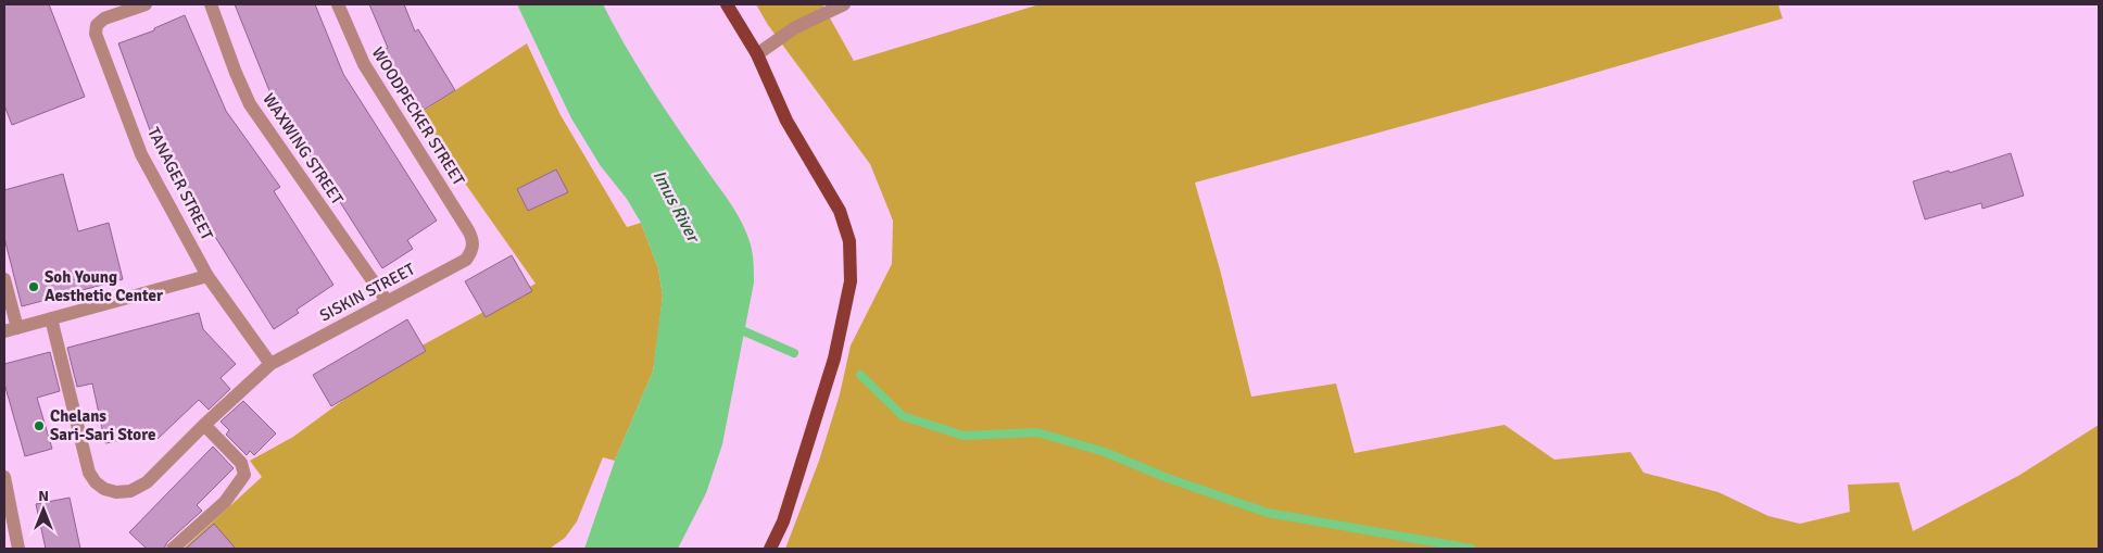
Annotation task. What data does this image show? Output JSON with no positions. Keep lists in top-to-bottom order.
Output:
{
  "streets": {
    "street": [
      "WOODPECKER STREET",
      "WAXWING STREET",
      "TANAGER STREET",
      "SISKIN STREET"
    ]
  },
  "crossings": [
    ["WOODPECKER STREET", "SISKIN STREET"],
    ["WAXWING STREET", "SISKIN STREET"],
    ["TANAGER STREET", "SISKIN STREET"]
  ],
  "water": ["Imus River"],
  "places": ["Soh Young Aesthetic Center", "Chelans Sari-Sari Store"],
  "north": "top"
}
